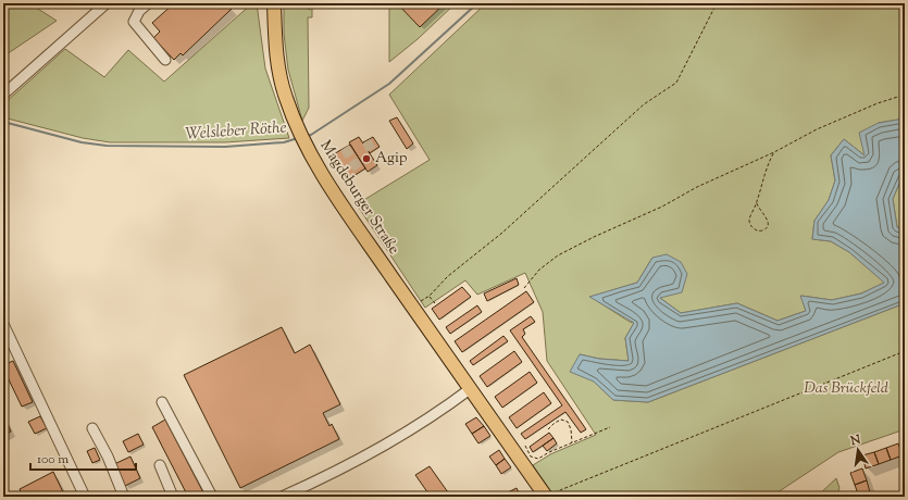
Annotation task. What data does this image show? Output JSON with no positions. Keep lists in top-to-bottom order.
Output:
{
  "streets": {
    "main road": ["Magdeburger Straße"]
  },
  "water": ["Welsleber Röthe"],
  "parks": ["Das Brückfeld"],
  "places": ["Agip"],
  "scale_bar": "100 m",
  "north": "top"
}
